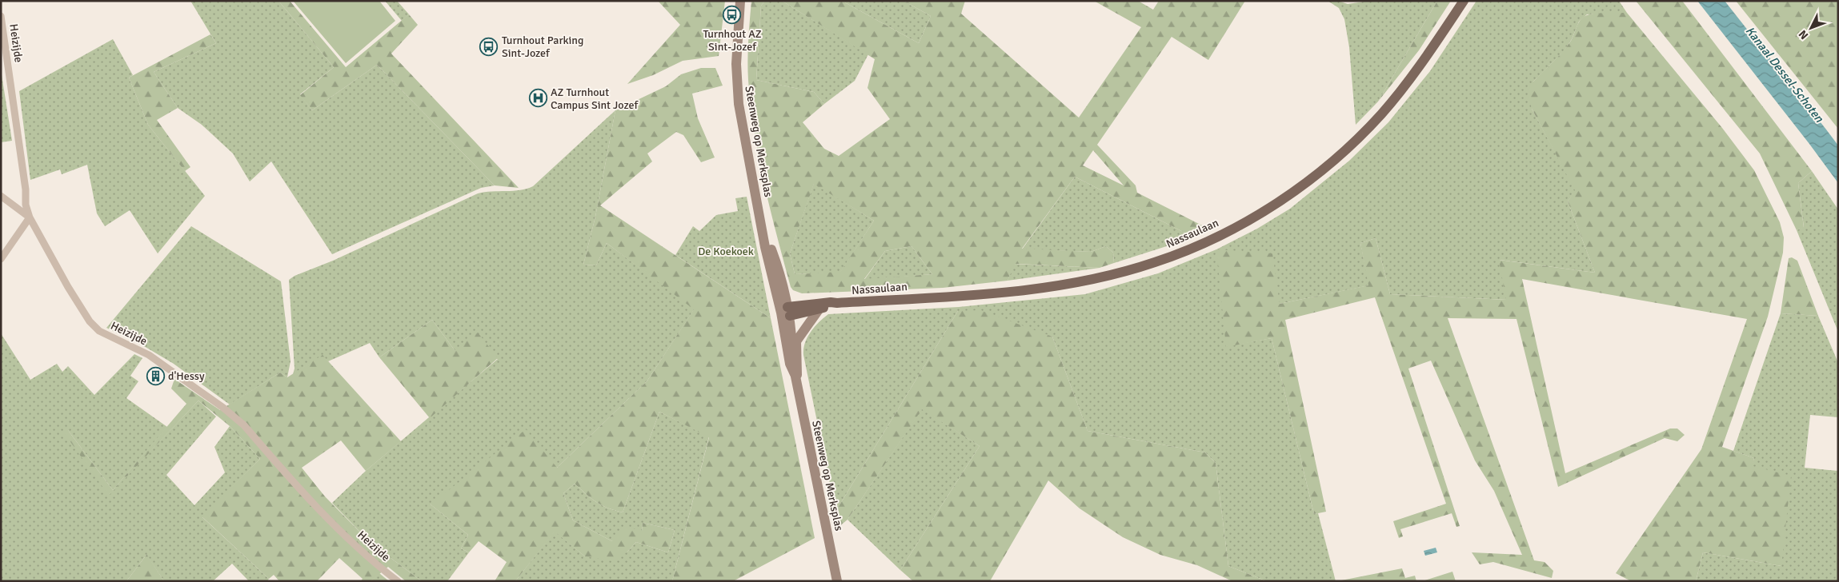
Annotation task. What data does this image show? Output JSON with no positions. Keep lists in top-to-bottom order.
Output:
{
  "streets": {
    "main road": ["Nassaulaan"],
    "street": ["Heizijde", "Steenweg op Merksplas"]
  },
  "crossings": [
    ["Steenweg op Merksplas", "Nassaulaan"]
  ],
  "water": ["Kanaal Dessel-Schoten"],
  "parks": ["De Koekoek"],
  "places": {
    "bus stop": ["Turnhout AZ Sint-Jozef", "Turnhout Parking Sint-Jozef"],
    "hospital": ["AZ Turnhout Campus Sint Jozef"],
    "building": ["d'Hessy"]
  },
  "north": "bottom left"
}
